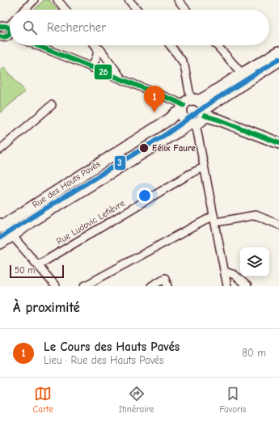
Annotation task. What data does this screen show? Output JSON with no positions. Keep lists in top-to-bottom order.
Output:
{
  "streets": {
    "street": ["Rue des Hauts Pavés", "Rue Ludovic Lefièvre"]
  },
  "places": ["Félix Faure"],
  "lines": ["transit line 26", "transit line 3"],
  "scale_bar": "50 m",
  "page": {
    "search": "Rechercher",
    "pins": "1",
    "scale": "50 m",
    "heading": "À proximité",
    "list": [
      {
        "mark": "1",
        "name": "Le Cours des Hauts Pavés",
        "note": "Lieu · Rue des Hauts Pavés",
        "value": "80 m"
      }
    ],
    "nav": ["Carte", "Itinéraire", "Favoris"]
  }
}
